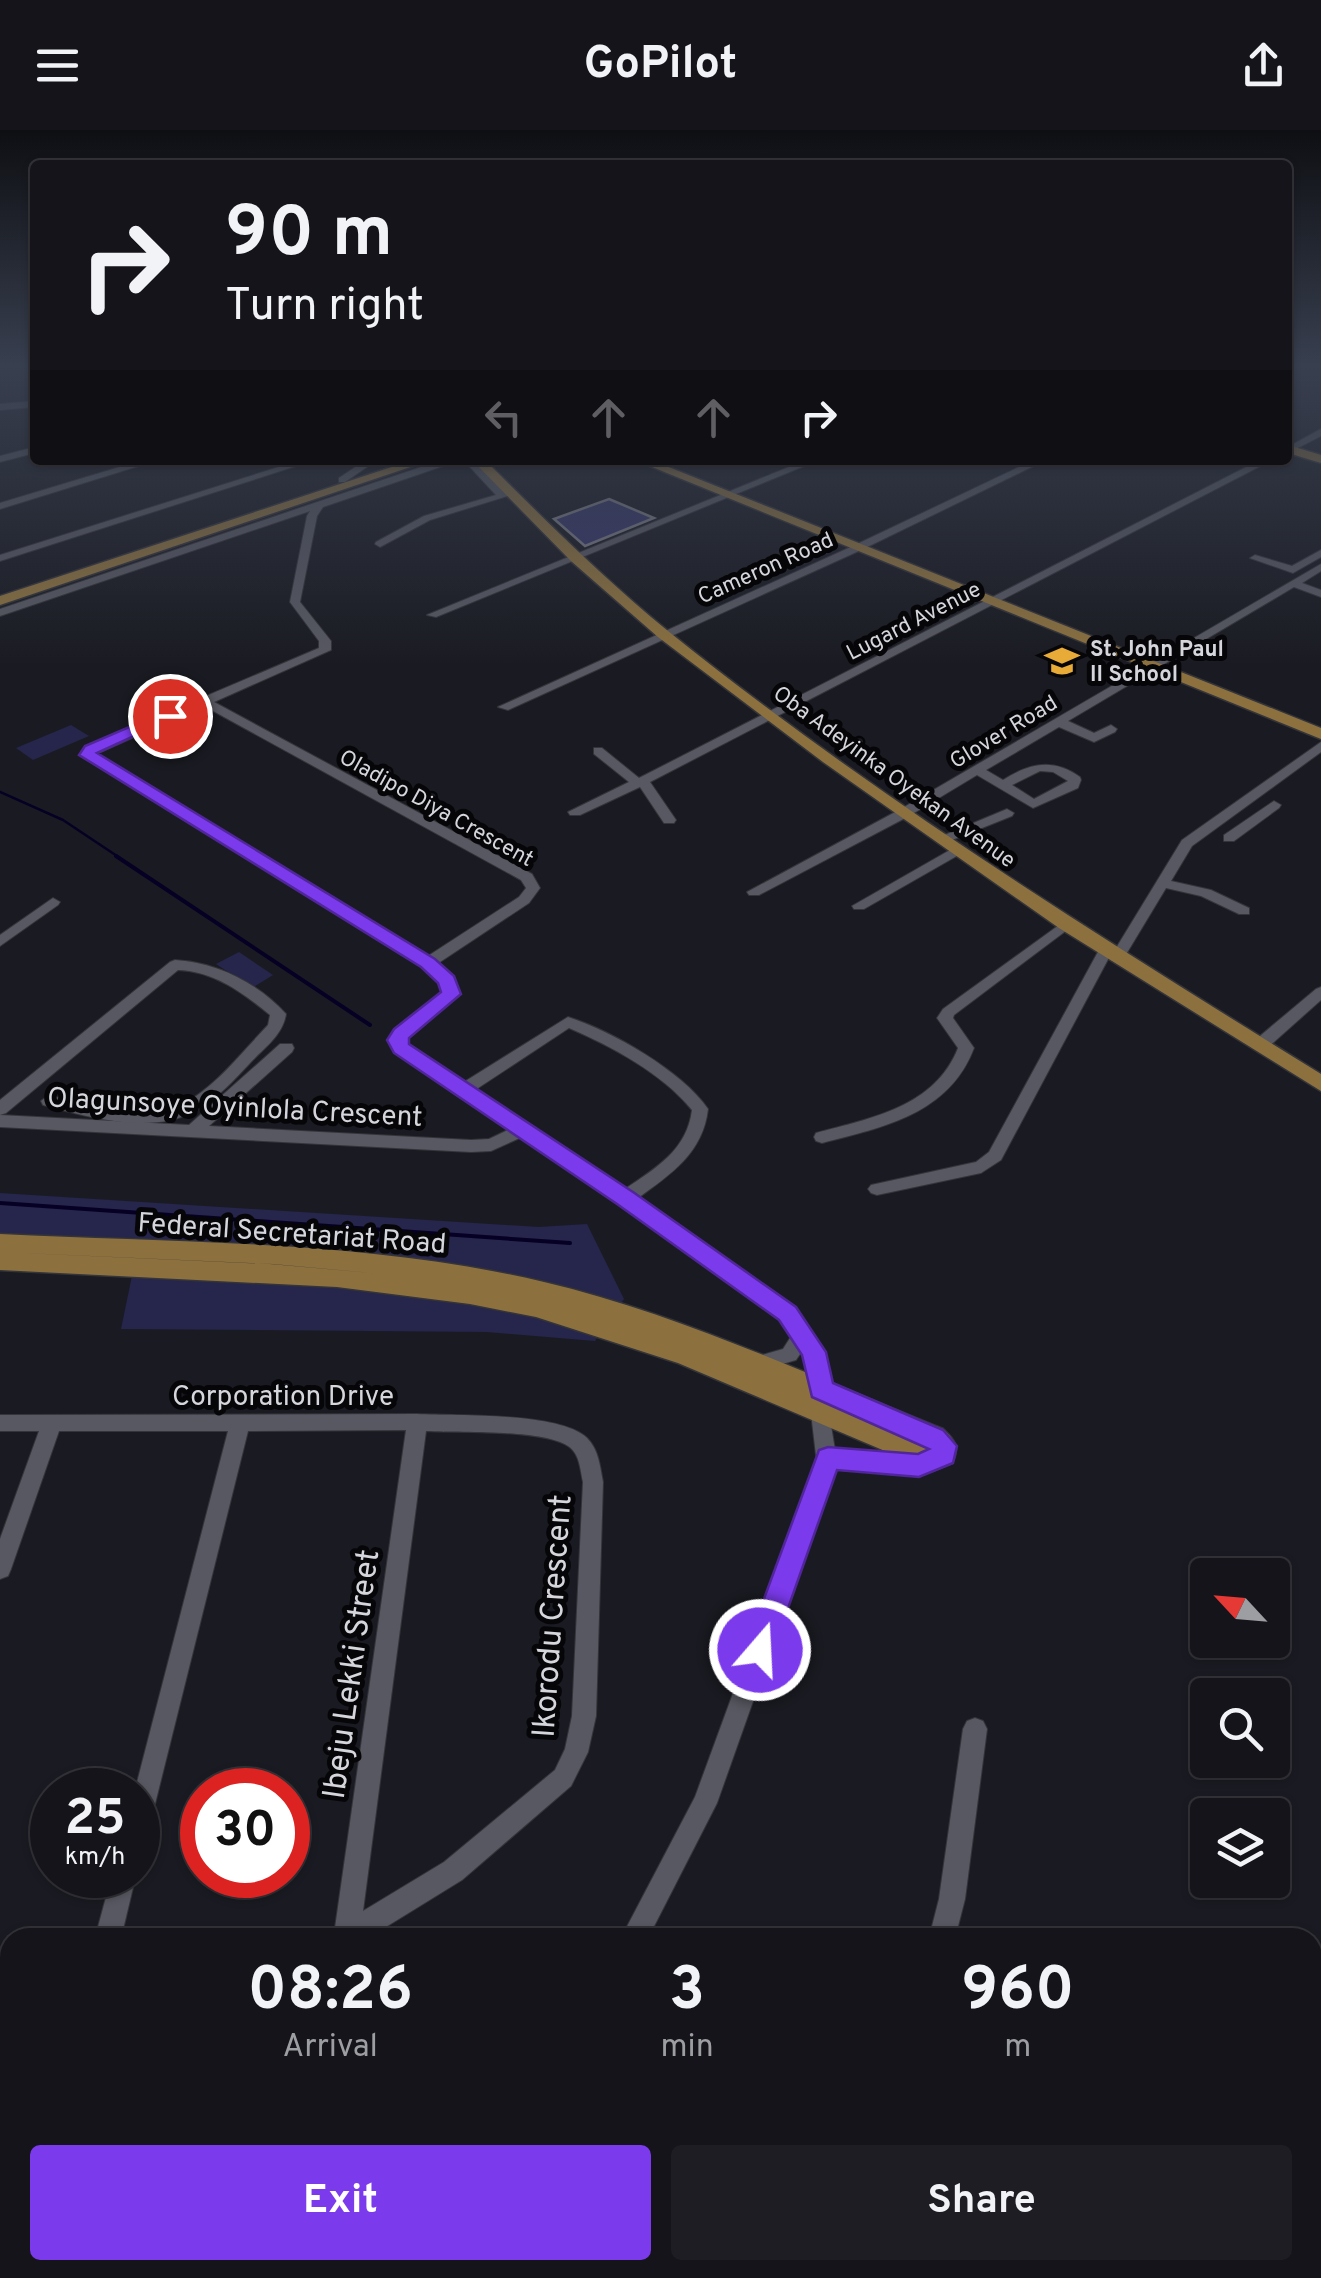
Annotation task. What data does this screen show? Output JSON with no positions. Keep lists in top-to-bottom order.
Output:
{
  "streets": {
    "main road": ["Oba Adeyinka Oyekan Avenue", "Federal Secretariat Road"],
    "street": [
      "Cameron Road",
      "Lugard Avenue",
      "Glover Road",
      "Oladipo Diya Crescent",
      "Olagunsoye Oyinlola Crescent",
      "Corporation Drive",
      "Ikorodu Crescent",
      "Ibeju Lekki Street"
    ]
  },
  "crossings": [
    ["Cameron Road", "Oba Adeyinka Oyekan Avenue"],
    ["Lugard Avenue", "Oba Adeyinka Oyekan Avenue"],
    ["Glover Road", "Oba Adeyinka Oyekan Avenue"],
    ["Corporation Drive", "Ikorodu Crescent"],
    ["Corporation Drive", "Ibeju Lekki Street"]
  ],
  "places": {
    "school or university": ["St. John Paul II School"]
  },
  "north": "top left",
  "page": {
    "header": "GoPilot",
    "turn": ["90 m", "Turn right"],
    "speed": "25 km/h",
    "limit": "30",
    "eta": [
      "08:26",
      "Arrival",
      "3",
      "min",
      "960",
      "m"
    ],
    "buttons": ["Exit", "Share"]
  }
}
